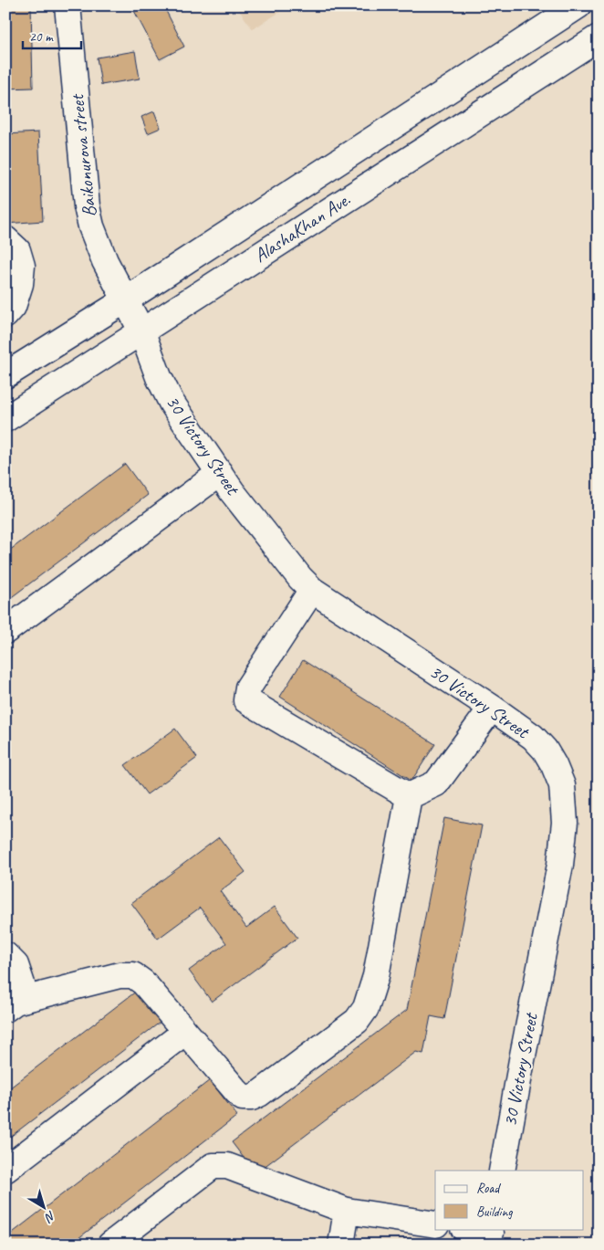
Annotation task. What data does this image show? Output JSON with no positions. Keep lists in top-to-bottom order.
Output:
{
  "streets": {
    "main road": ["Baikonurova street", "AlashaKhan Ave.", "30 Victory Street"]
  },
  "crossings": [
    ["Baikonurova street", "AlashaKhan Ave."],
    ["Baikonurova street", "30 Victory Street"],
    ["AlashaKhan Ave.", "30 Victory Street"]
  ],
  "legend": ["Road", "Building"],
  "scale_bar": "20 m",
  "north": "bottom right"
}
